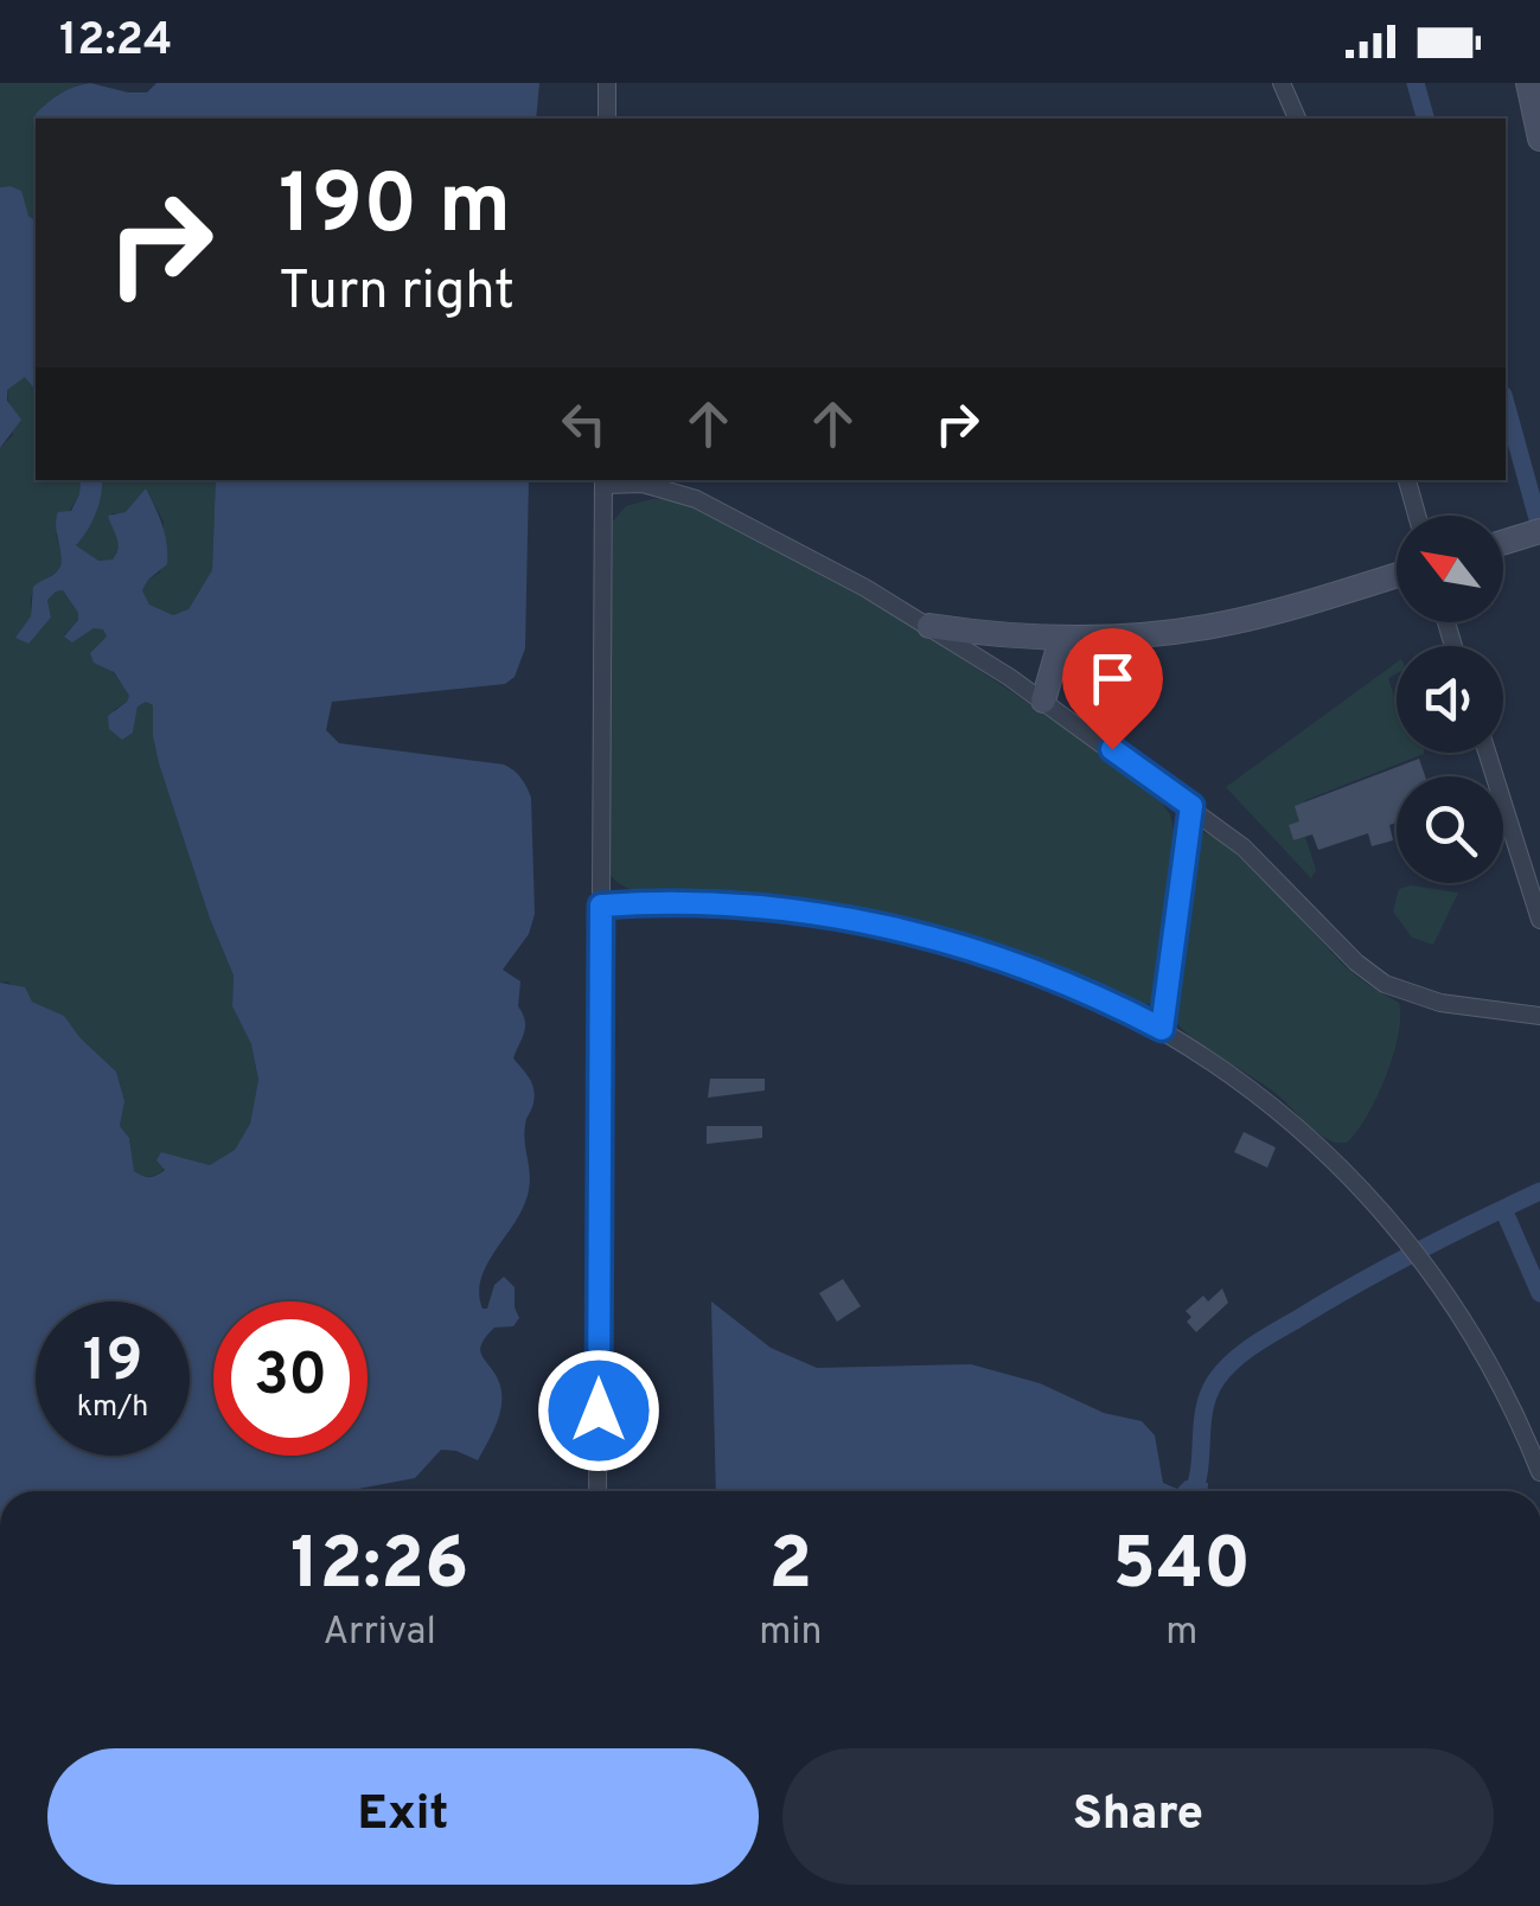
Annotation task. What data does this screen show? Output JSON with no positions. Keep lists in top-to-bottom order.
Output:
{
  "north": "top left",
  "page": {
    "status": "12:24",
    "turn": ["190 m", "Turn right"],
    "speed": "19 km/h",
    "limit": "30",
    "eta": [
      "12:26",
      "Arrival",
      "2",
      "min",
      "540",
      "m"
    ],
    "buttons": ["Exit", "Share"]
  }
}
